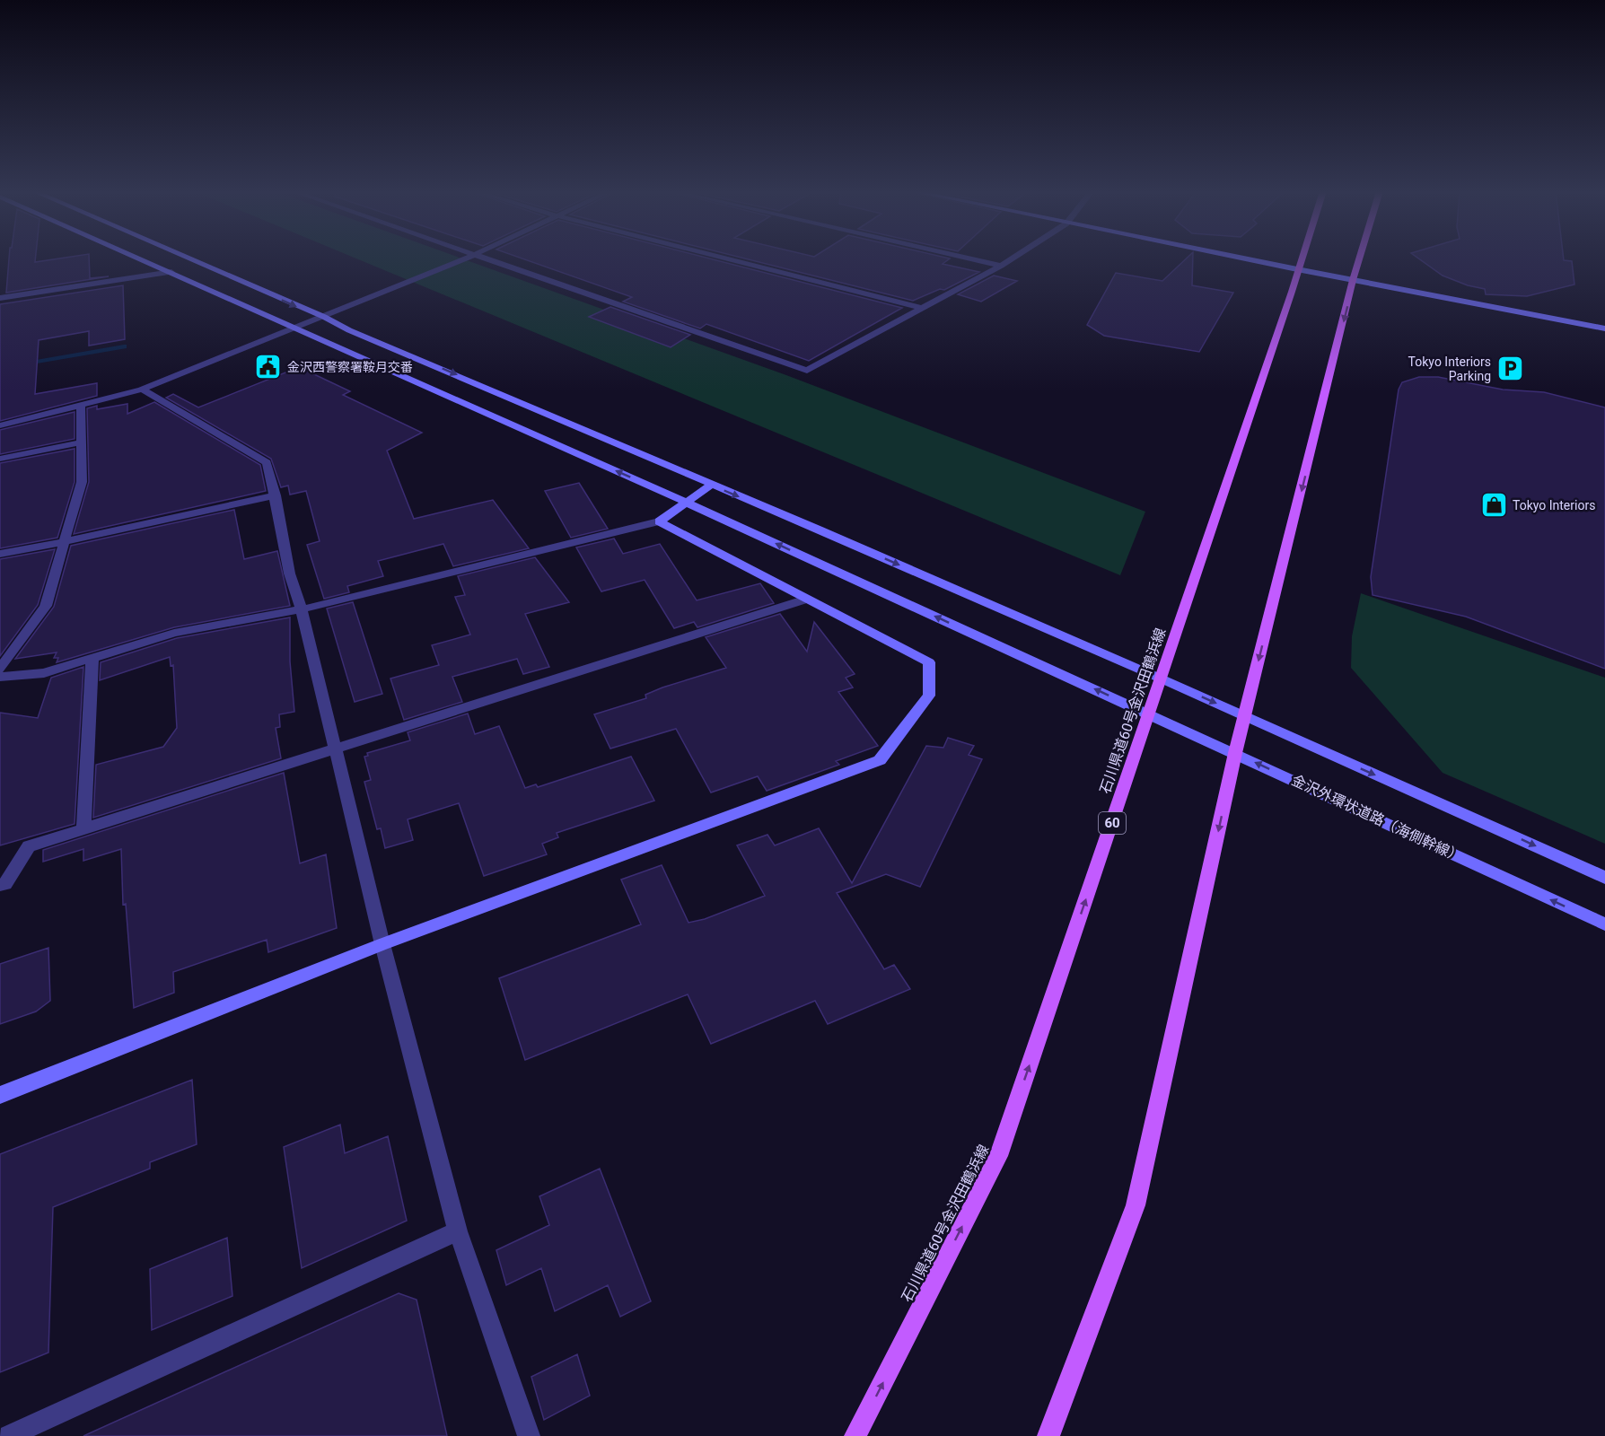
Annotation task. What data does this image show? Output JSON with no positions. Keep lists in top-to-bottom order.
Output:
{
  "streets": {
    "main road": ["石川県道60号金沢田鶴浜線", "60"],
    "street": ["金沢外環状道路（海側幹線）"]
  },
  "crossings": [
    ["石川県道60号金沢田鶴浜線", "金沢外環状道路（海側幹線）"]
  ],
  "places": {
    "public building": ["金沢西警察署鞍月交番"],
    "parking": ["Tokyo Interiors Parking"],
    "shop": ["Tokyo Interiors"]
  }
}
